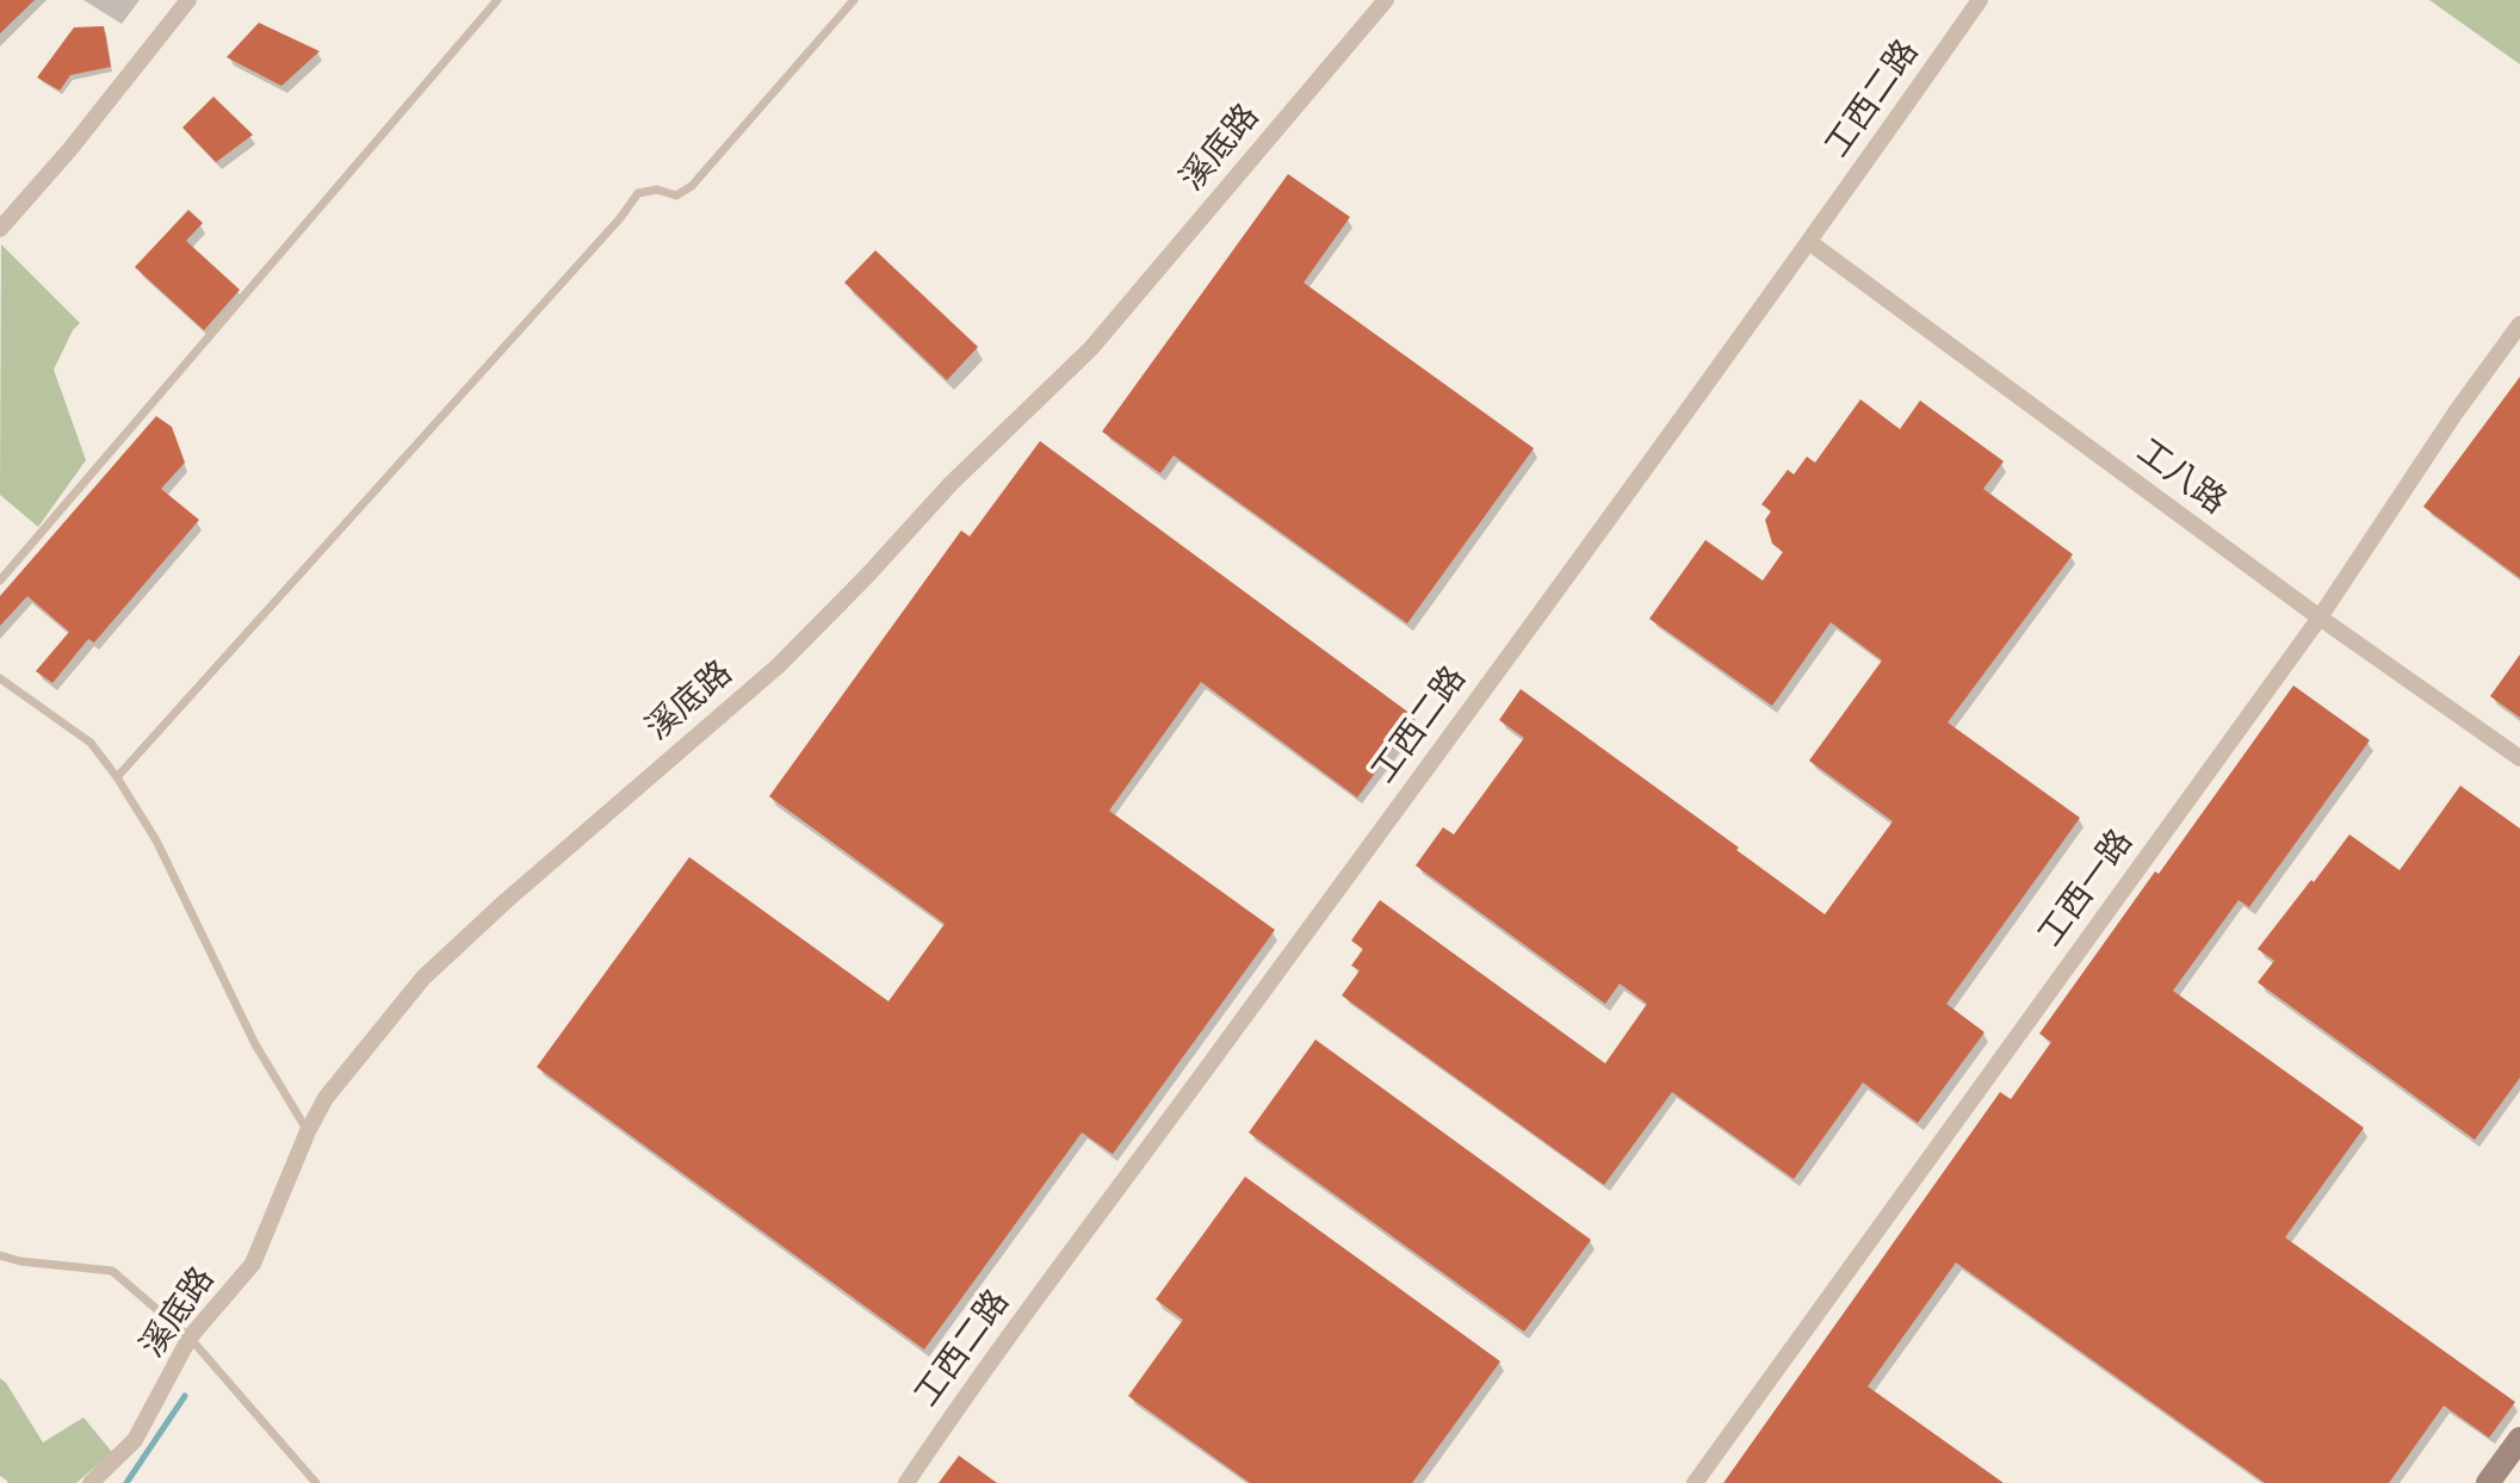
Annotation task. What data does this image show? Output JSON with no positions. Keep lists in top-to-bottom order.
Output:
{
  "streets": {
    "street": [
      "工西二路",
      "溪底路",
      "工八路",
      "工西一路"
    ]
  },
  "crossings": [
    ["工西二路", "工八路"],
    ["工八路", "工西一路"]
  ]
}
